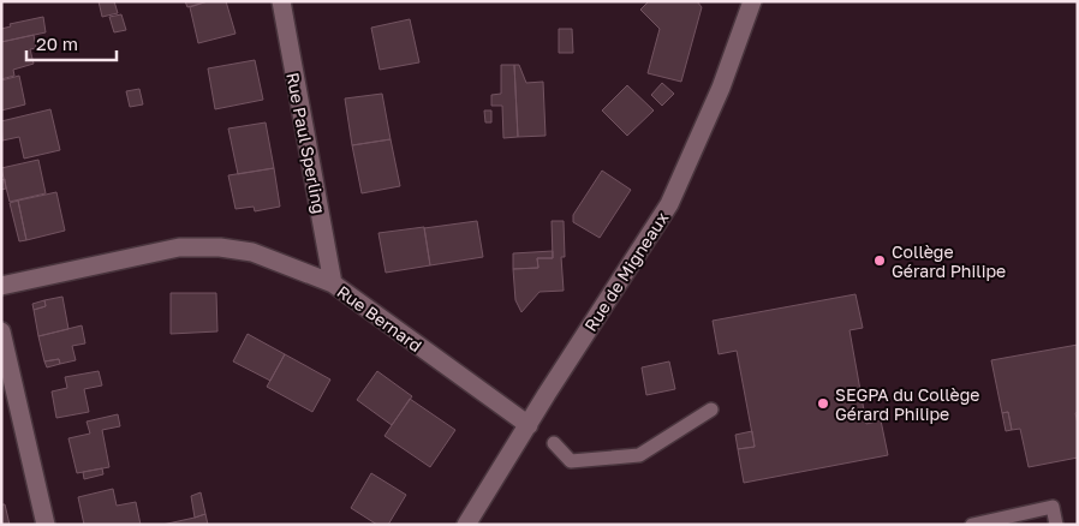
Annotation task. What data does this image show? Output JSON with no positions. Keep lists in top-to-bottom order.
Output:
{
  "streets": {
    "street": ["Rue Paul Sperling", "Rue de Migneaux", "Rue Bernard"]
  },
  "crossings": [
    ["Rue Paul Sperling", "Rue Bernard"],
    ["Rue de Migneaux", "Rue Bernard"]
  ],
  "places": ["Collège Gérard Philipe", "SEGPA du Collège Gérard Philipe"],
  "scale_bar": "20 m"
}
